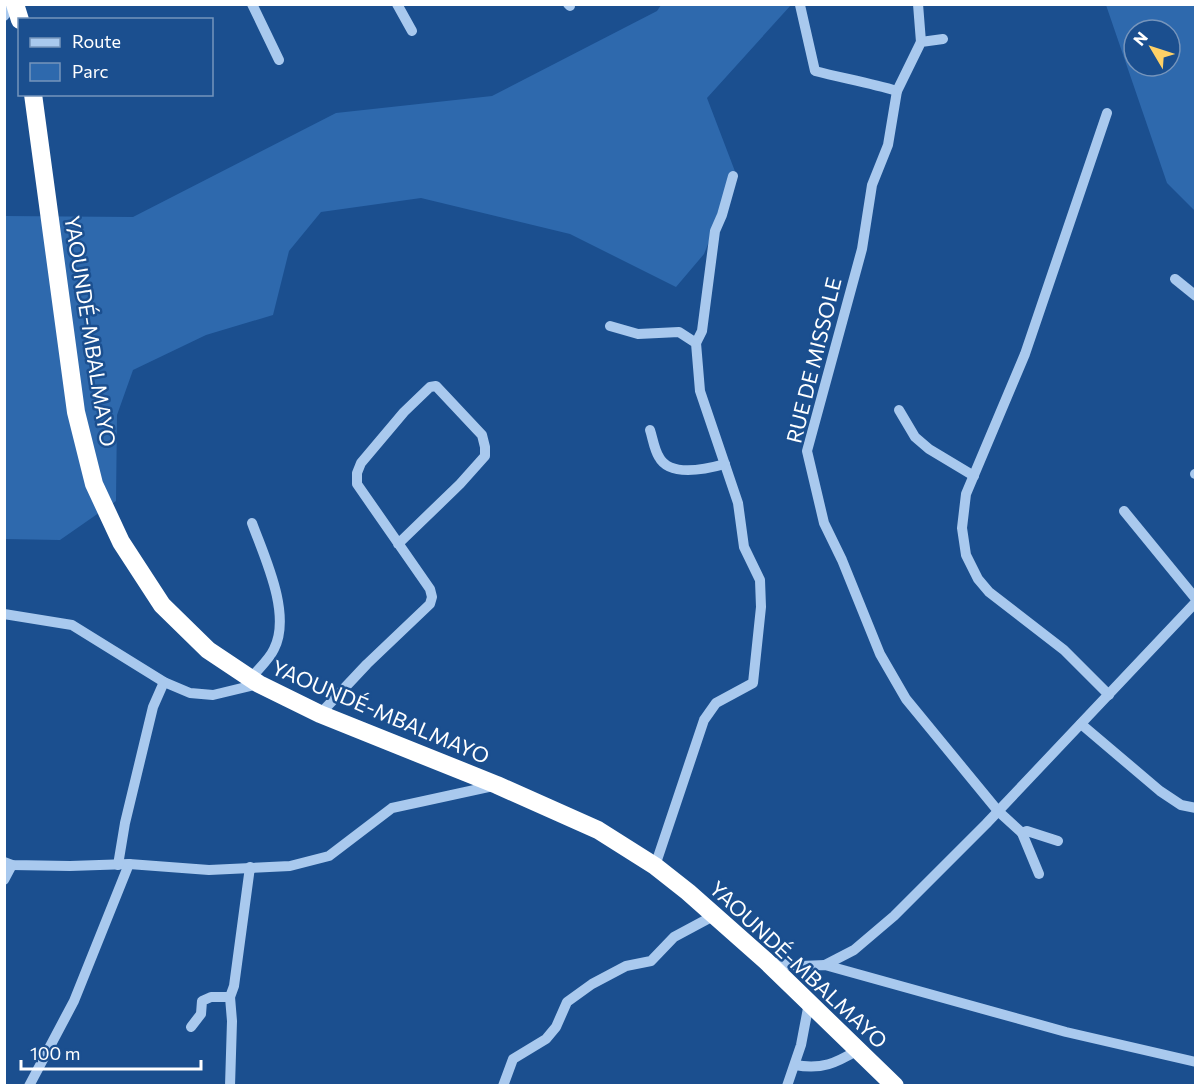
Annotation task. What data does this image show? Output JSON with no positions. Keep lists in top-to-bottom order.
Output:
{
  "streets": {
    "highway": ["YAOUNDÉ-MBALMAYO"],
    "street": ["RUE DE MISSOLE"]
  },
  "legend": ["Route", "Parc"],
  "scale_bar": "100 m",
  "north": "top left"
}
